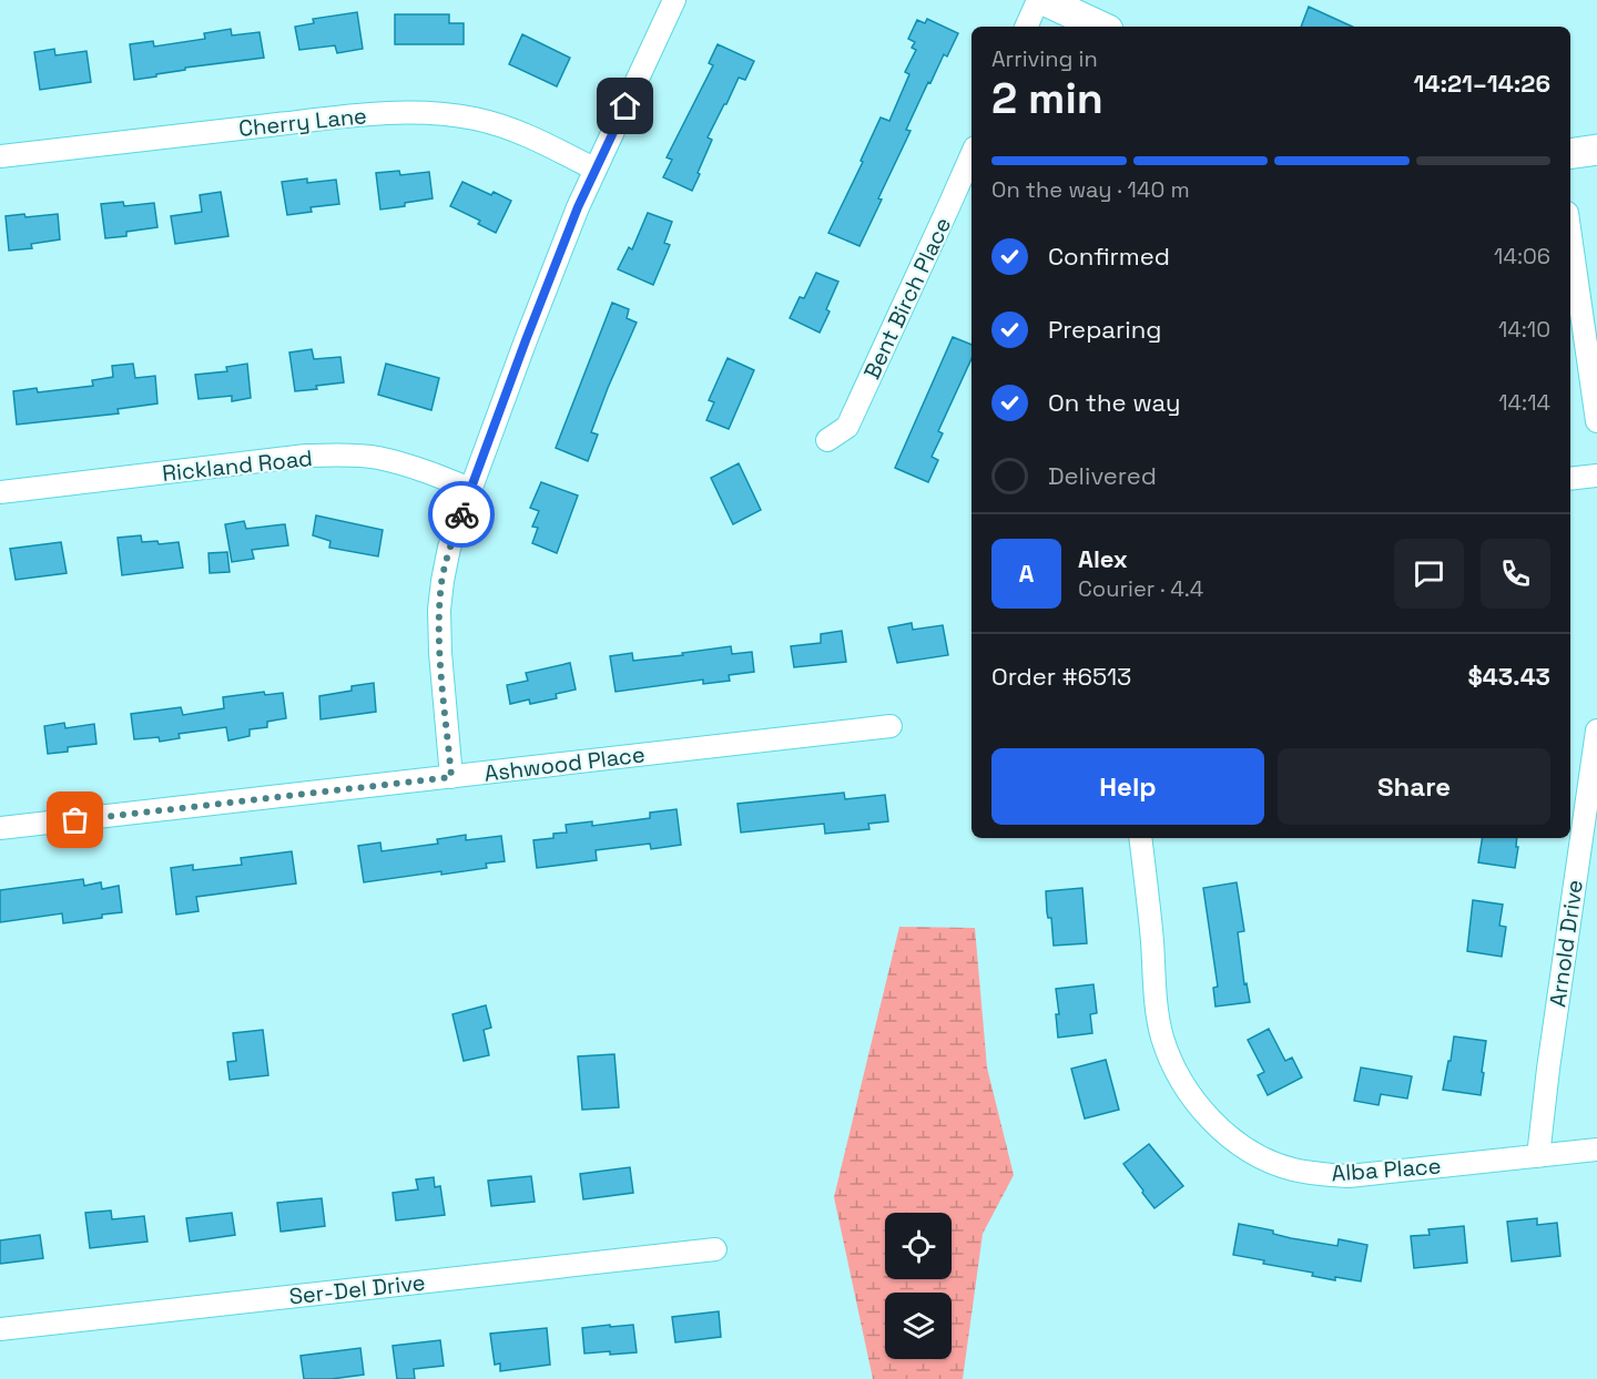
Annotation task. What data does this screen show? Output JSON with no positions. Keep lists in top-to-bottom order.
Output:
{
  "streets": {
    "street": [
      "Cherry Lane",
      "Bent Birch Place",
      "Rickland Road",
      "Ashwood Place",
      "Arnold Drive",
      "Alba Place",
      "Ser-Del Drive"
    ]
  },
  "crossings": [
    ["Arnold Drive", "Alba Place"]
  ],
  "page": {
    "heading": ["2 min", "Arriving in", "14:21–14:26"],
    "panel": [
      "Alex",
      "Courier · 4.4",
      "Order #6513",
      "$43.43"
    ],
    "bar": "On the way · 140 m",
    "list": [
      ["Confirmed", "14:06"],
      ["Preparing", "14:10"],
      ["On the way", "14:14"],
      "Delivered"
    ],
    "round": "A",
    "buttons": ["Help", "Share"]
  }
}
